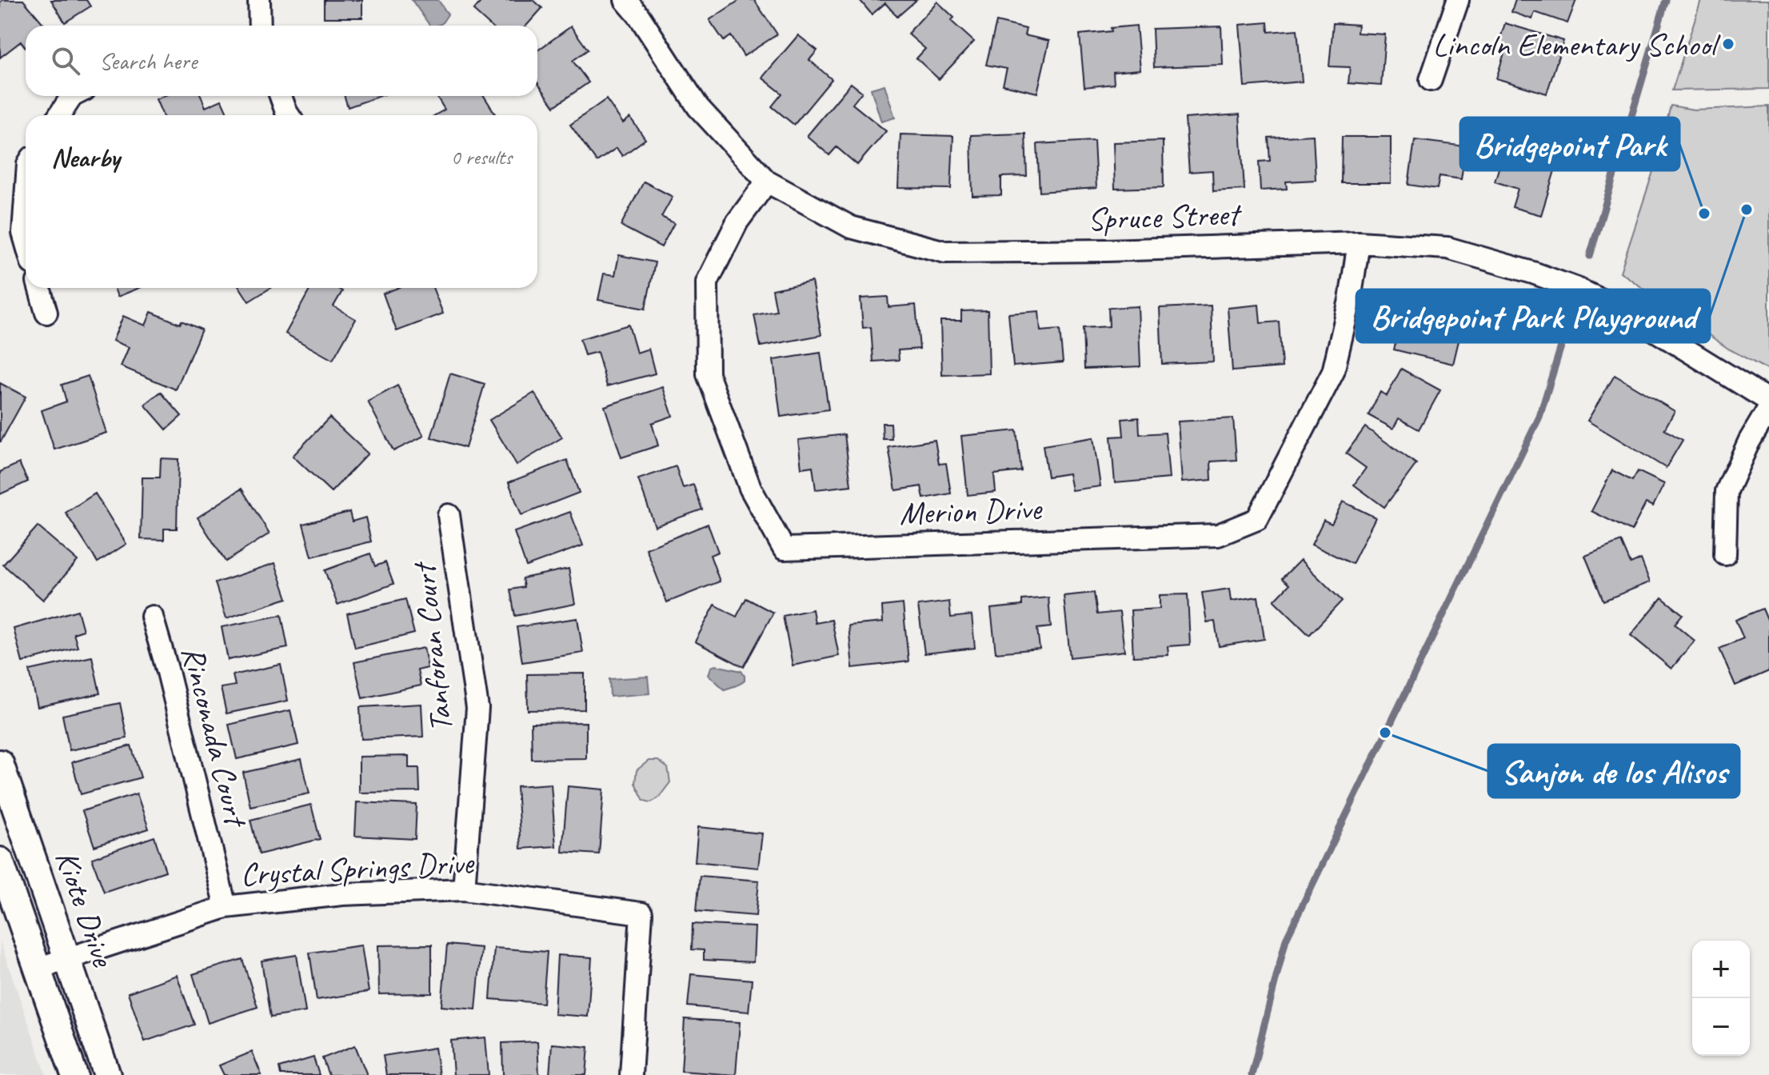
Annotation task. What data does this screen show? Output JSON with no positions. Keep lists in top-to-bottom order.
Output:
{
  "streets": {
    "street": [
      "Spruce Street",
      "Merion Drive",
      "Tanforan Court",
      "Rinconada Court",
      "Crystal Springs Drive",
      "Kiote Drive"
    ]
  },
  "crossings": [
    ["Spruce Street", "Merion Drive"],
    ["Tanforan Court", "Crystal Springs Drive"],
    ["Rinconada Court", "Crystal Springs Drive"],
    ["Crystal Springs Drive", "Kiote Drive"]
  ],
  "places": [
    "Lincoln Elementary School",
    "Bridgepoint Park Playground",
    "Bridgepoint Park",
    "Sanjon de los Alisos"
  ],
  "page": {
    "search": "Search here",
    "heading": ["Nearby", "0 results"],
    "map_buttons": ["+", "−"]
  }
}
